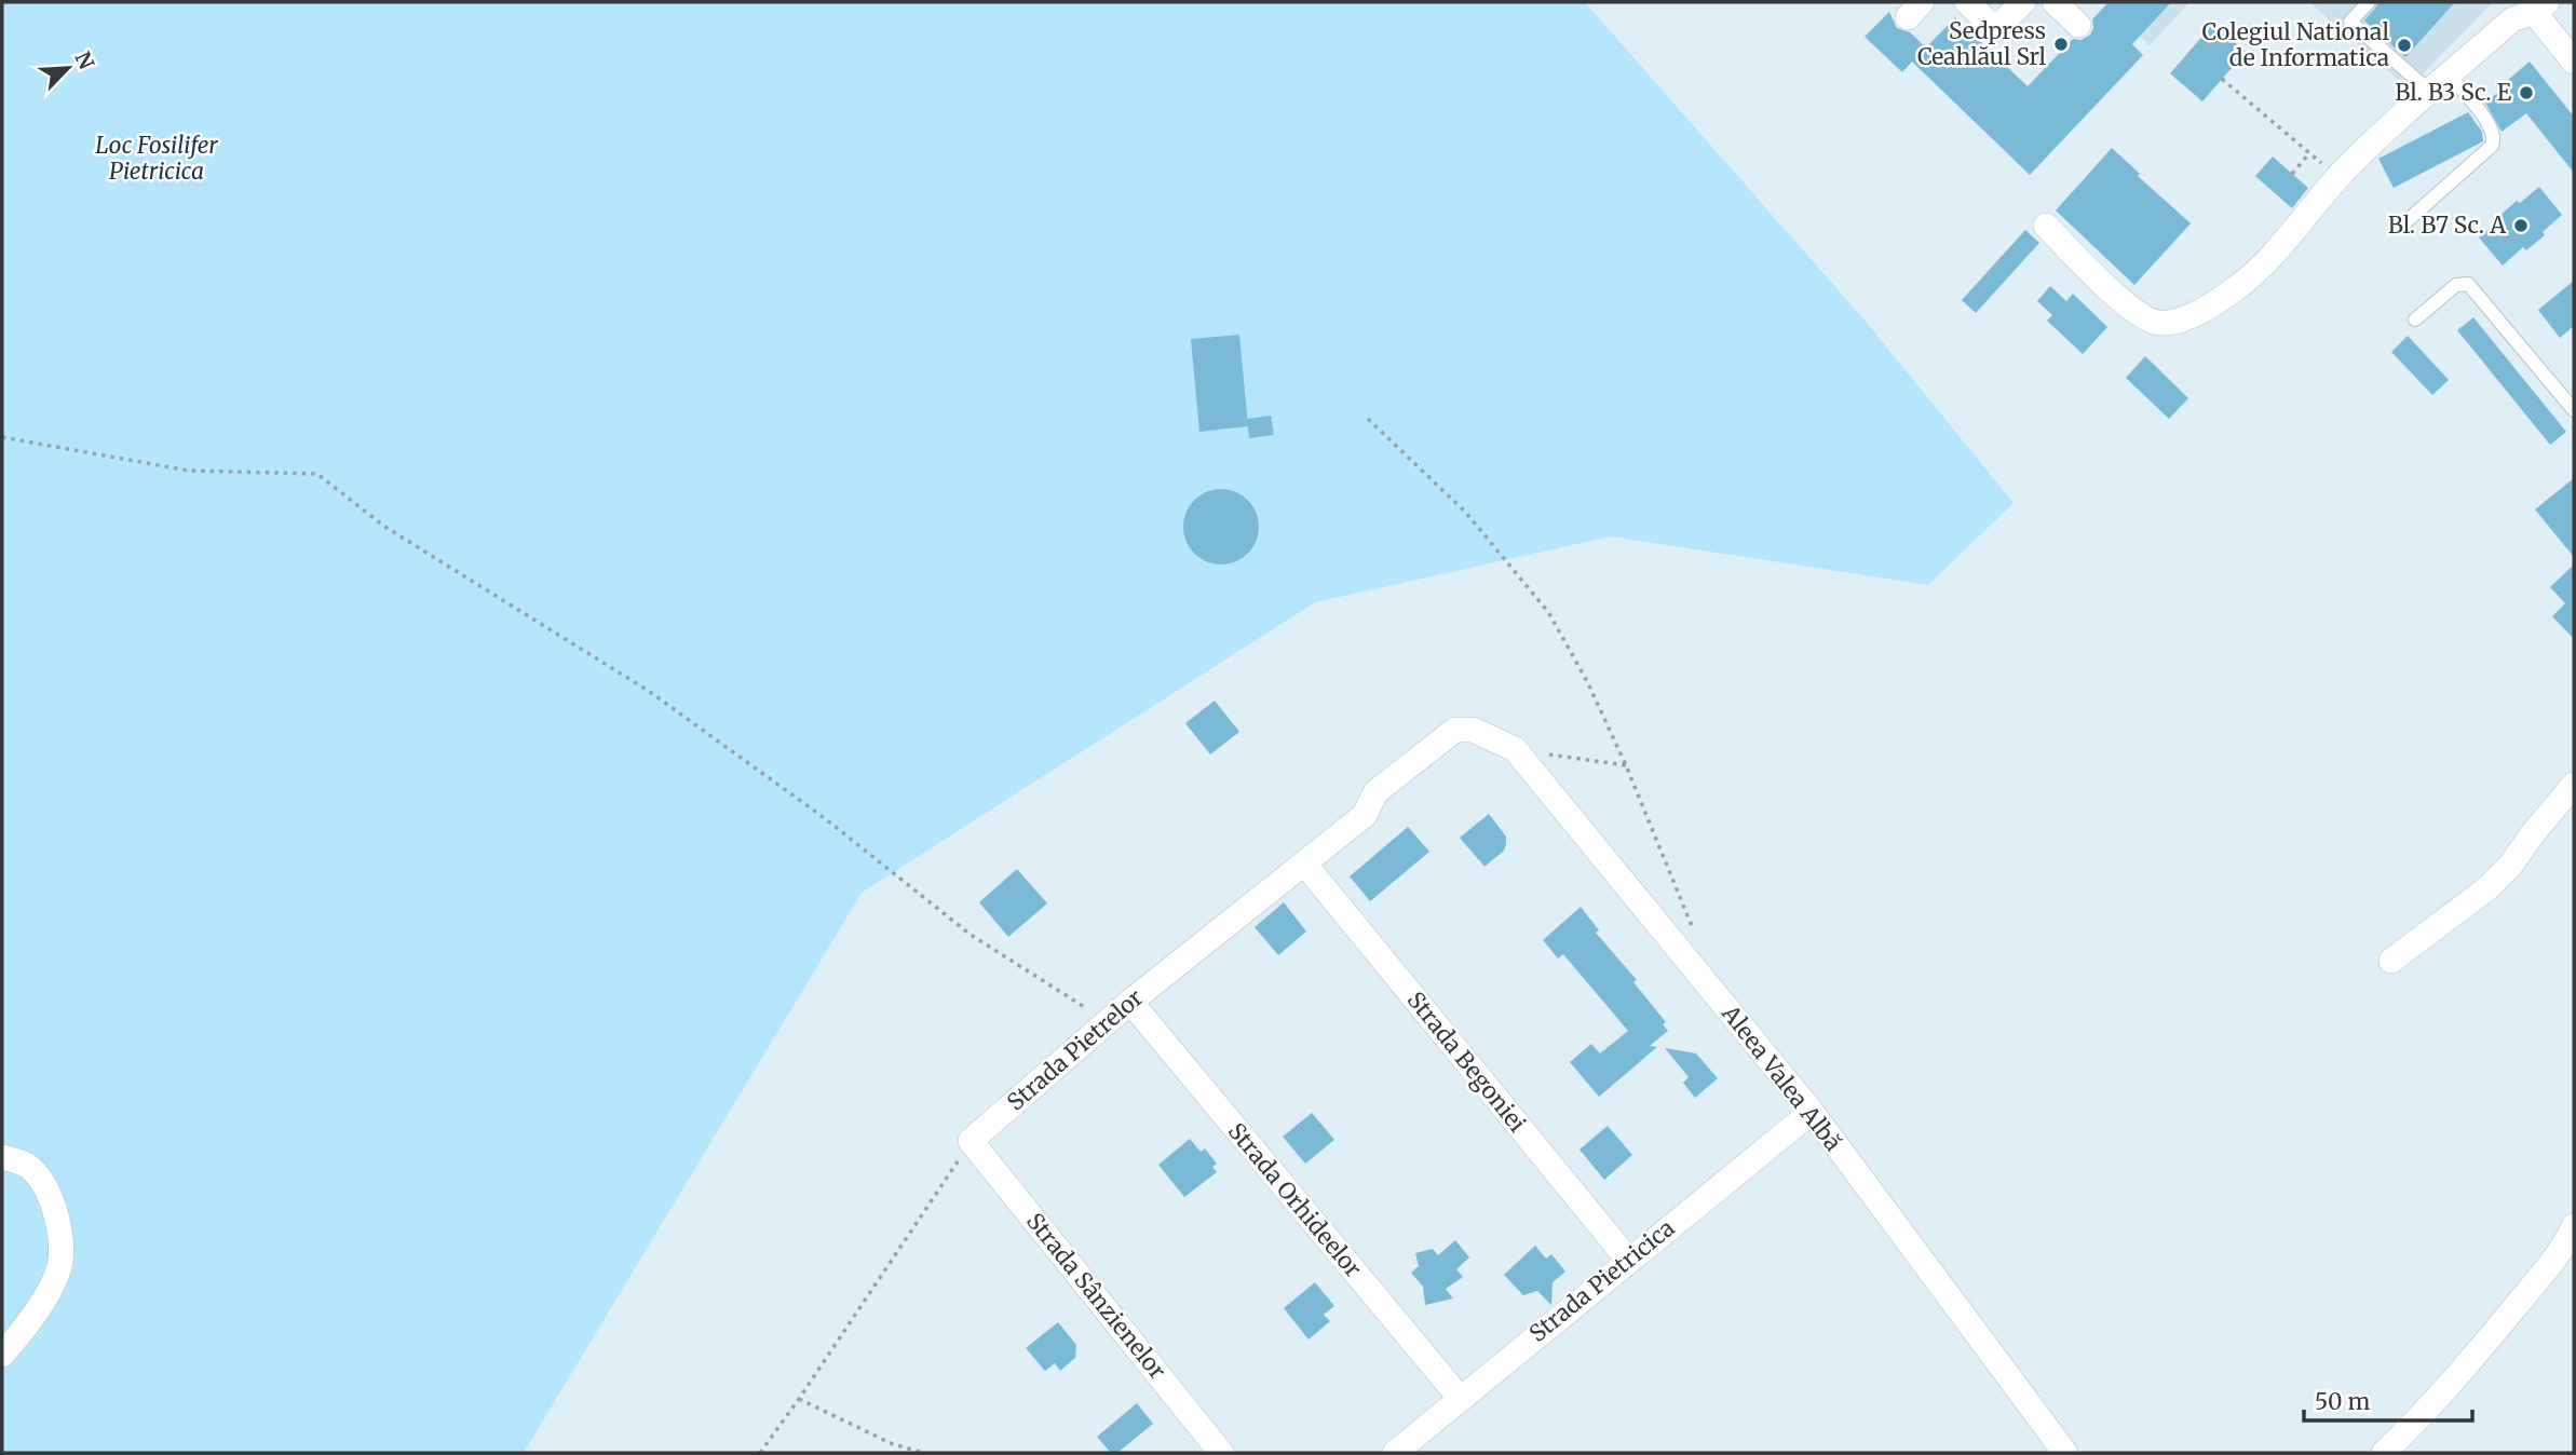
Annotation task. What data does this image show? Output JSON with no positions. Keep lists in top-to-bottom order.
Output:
{
  "streets": {
    "street": [
      "Strada Pietrelor",
      "Strada Begoniei",
      "Aleea Valea Albă",
      "Strada Orhideelor",
      "Strada Pietricica",
      "Strada Sânzienelor"
    ]
  },
  "crossings": [
    ["Strada Pietrelor", "Strada Begoniei"],
    ["Strada Pietrelor", "Aleea Valea Albă"],
    ["Strada Pietrelor", "Strada Orhideelor"],
    ["Strada Pietrelor", "Strada Sânzienelor"],
    ["Strada Begoniei", "Strada Pietricica"],
    ["Aleea Valea Albă", "Strada Pietricica"],
    ["Strada Orhideelor", "Strada Pietricica"]
  ],
  "parks": ["Loc Fosilifer Pietricica"],
  "places": [
    "Sedpress Ceahlăul Srl",
    "Colegiul National de Informatica",
    "Bl. B3 Sc. E",
    "Bl. B7 Sc. A"
  ],
  "scale_bar": "50 m",
  "north": "top right"
}
